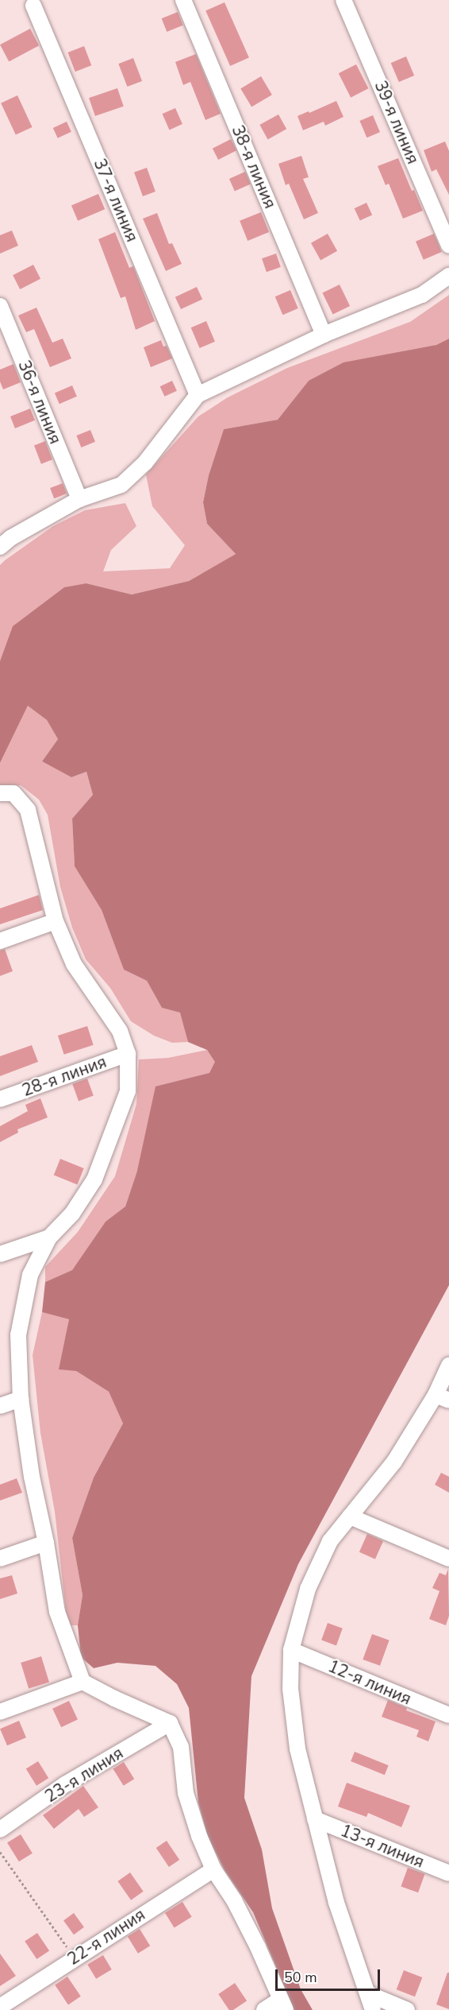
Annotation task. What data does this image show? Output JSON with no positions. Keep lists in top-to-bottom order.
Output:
{
  "streets": {
    "street": [
      "39-я линия",
      "38-я линия",
      "37-я линия",
      "36-я линия",
      "28-я линия",
      "12-я линия",
      "23-я линия",
      "13-я линия",
      "22-я линия"
    ]
  },
  "scale_bar": "50 m"
}
